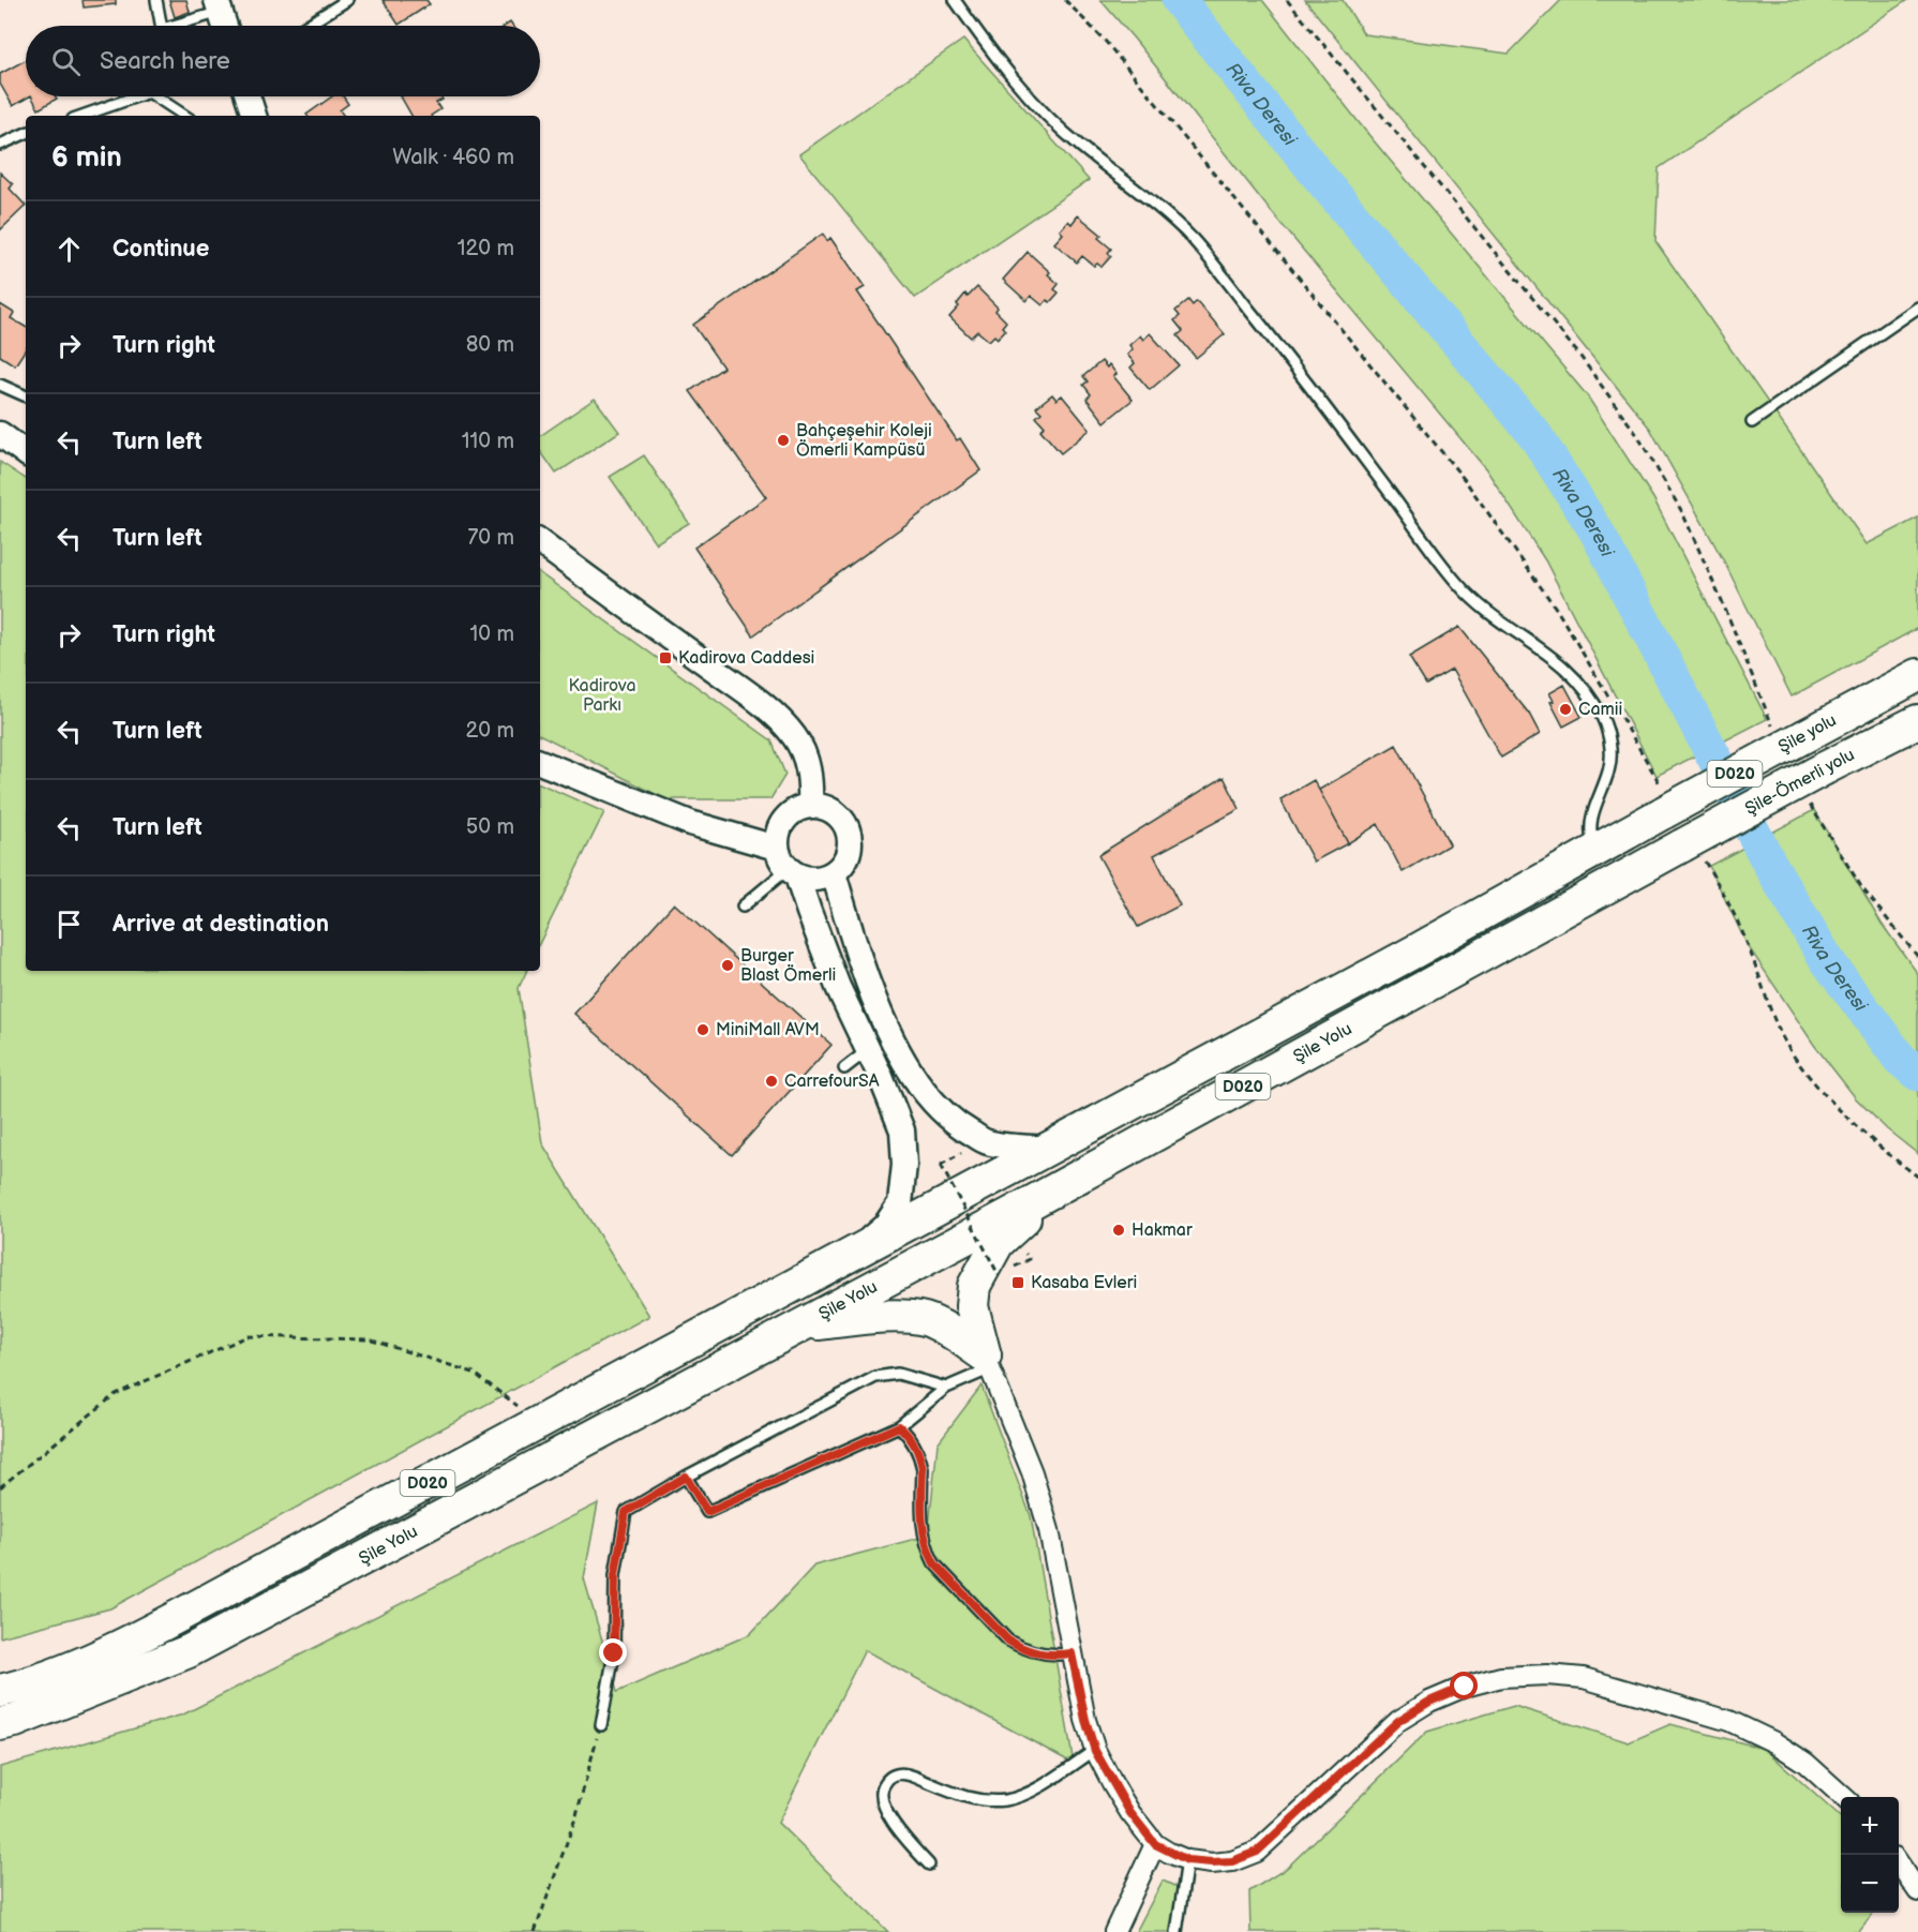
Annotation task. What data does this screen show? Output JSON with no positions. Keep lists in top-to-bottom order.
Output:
{
  "streets": {
    "highway": [
      "Şile yolu",
      "D020",
      "Şile-Ömerli yolu",
      "Şile Yolu"
    ]
  },
  "crossings": [
    ["Şile yolu", "Şile Yolu"],
    ["Şile-Ömerli yolu", "Şile Yolu"]
  ],
  "water": ["Riva Deresi"],
  "parks": ["Kadirova Parkı"],
  "places": {
    "other": [
      "Bahçeşehir Koleji Ömerli Kampüsü",
      "Camii",
      "Burger Blast Ömerli",
      "MiniMall AVM",
      "CarrefourSA",
      "Hakmar"
    ],
    "transit": ["Kadirova Caddesi", "Kasaba Evleri"]
  },
  "page": {
    "search": "Search here",
    "heading": ["6 min", "Walk · 460 m"],
    "list": [
      ["Continue", "120 m"],
      ["Turn right", "80 m"],
      ["Turn left", "110 m"],
      ["Turn left", "70 m"],
      ["Turn right", "10 m"],
      ["Turn left", "20 m"],
      ["Turn left", "50 m"],
      "Arrive at destination"
    ],
    "map_buttons": ["+", "−"]
  }
}
